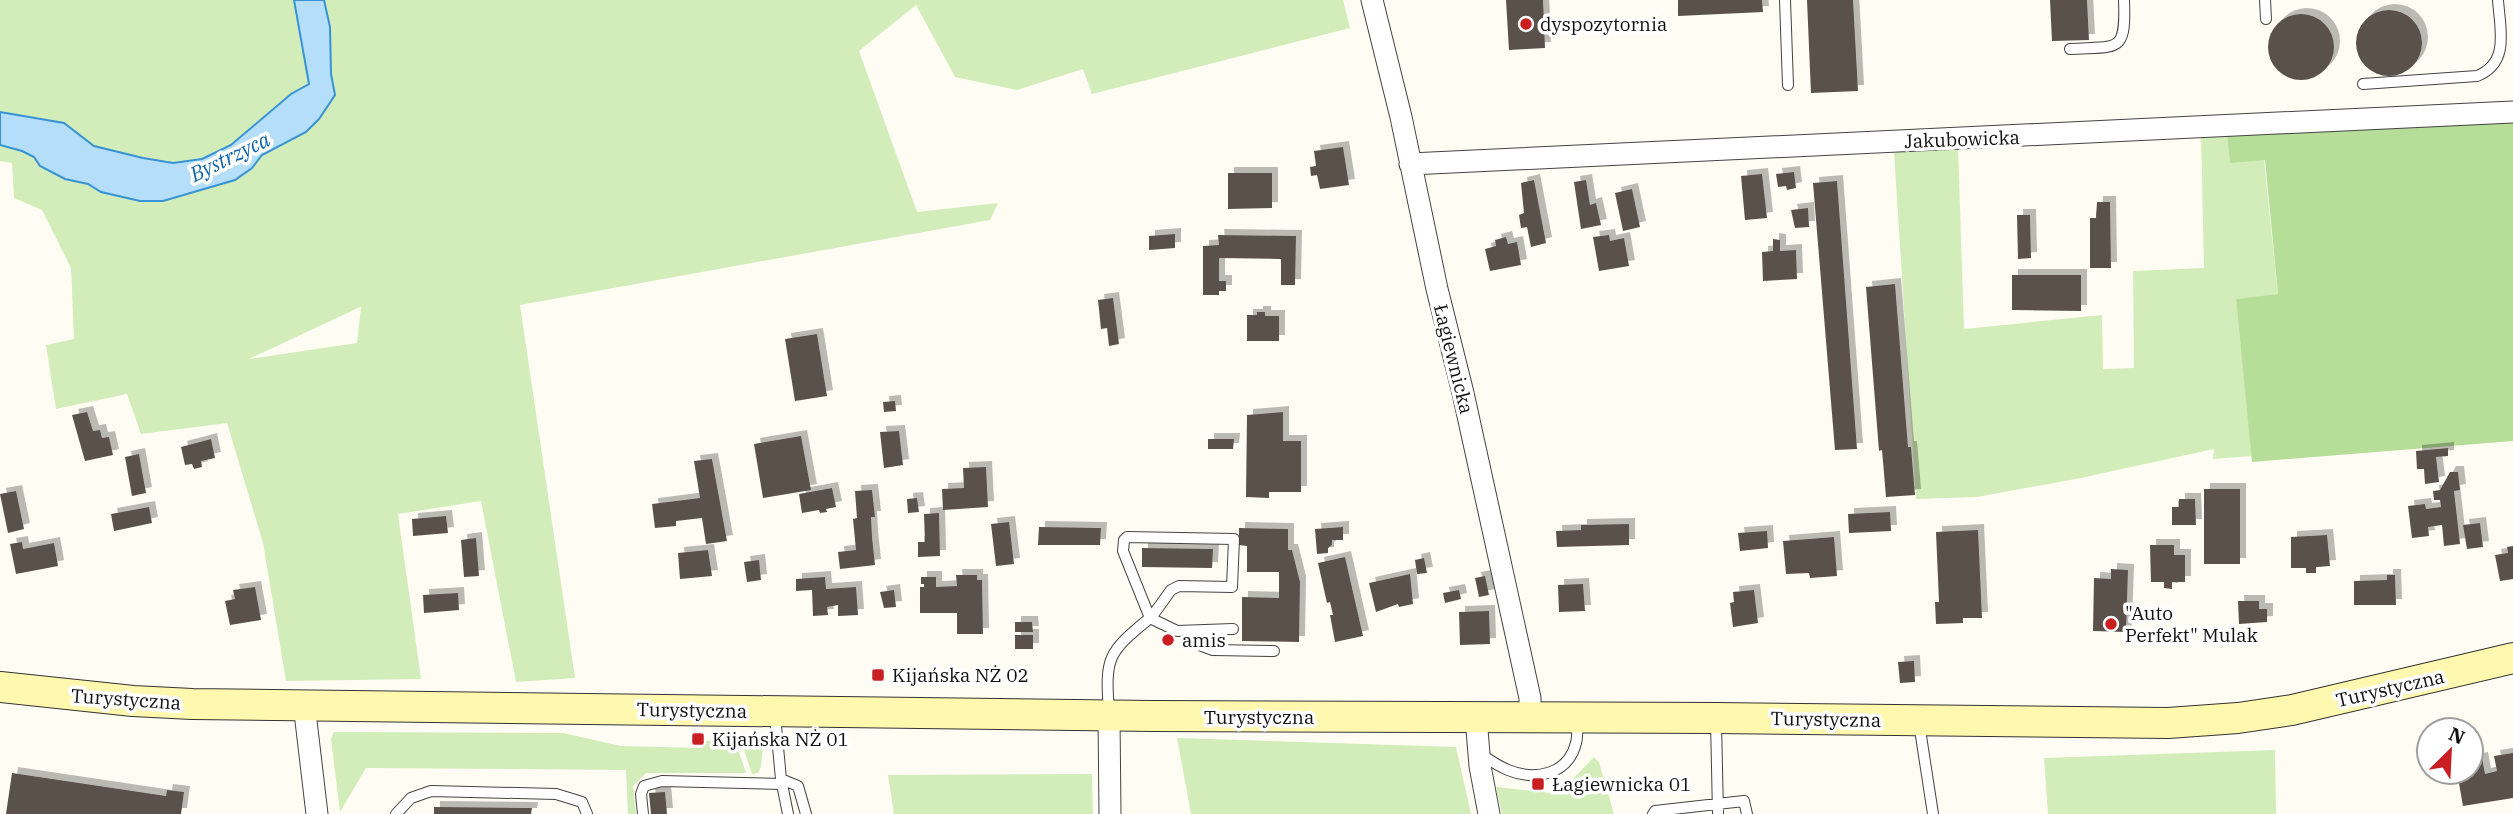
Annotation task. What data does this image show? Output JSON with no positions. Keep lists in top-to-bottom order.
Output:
{
  "streets": {
    "main road": ["Turystyczna"],
    "street": ["Jakubowicka", "Łagiewnicka"]
  },
  "crossings": [
    ["Jakubowicka", "Łagiewnicka"],
    ["Łagiewnicka", "Turystyczna"]
  ],
  "water": ["Bystrzyca"],
  "places": {
    "other": ["dyspozytornia", "\"Auto Perfekt\" Mulak", "amis"],
    "transit": ["Kijańska NŻ 02", "Kijańska NŻ 01", "Łagiewnicka 01"]
  },
  "north": "top right"
}
